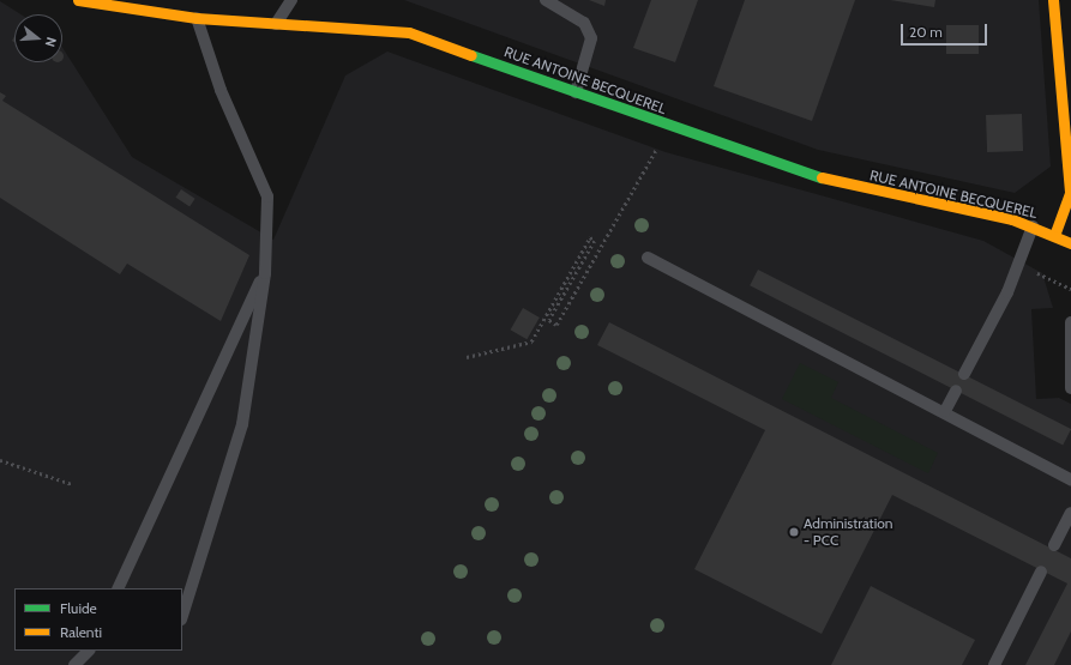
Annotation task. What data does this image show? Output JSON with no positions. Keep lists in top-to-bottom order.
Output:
{
  "streets": {
    "street": ["RUE ANTOINE BECQUEREL"]
  },
  "places": ["Administration - PCC"],
  "legend": ["Fluide", "Ralenti"],
  "scale_bar": "20 m",
  "north": "right"
}
